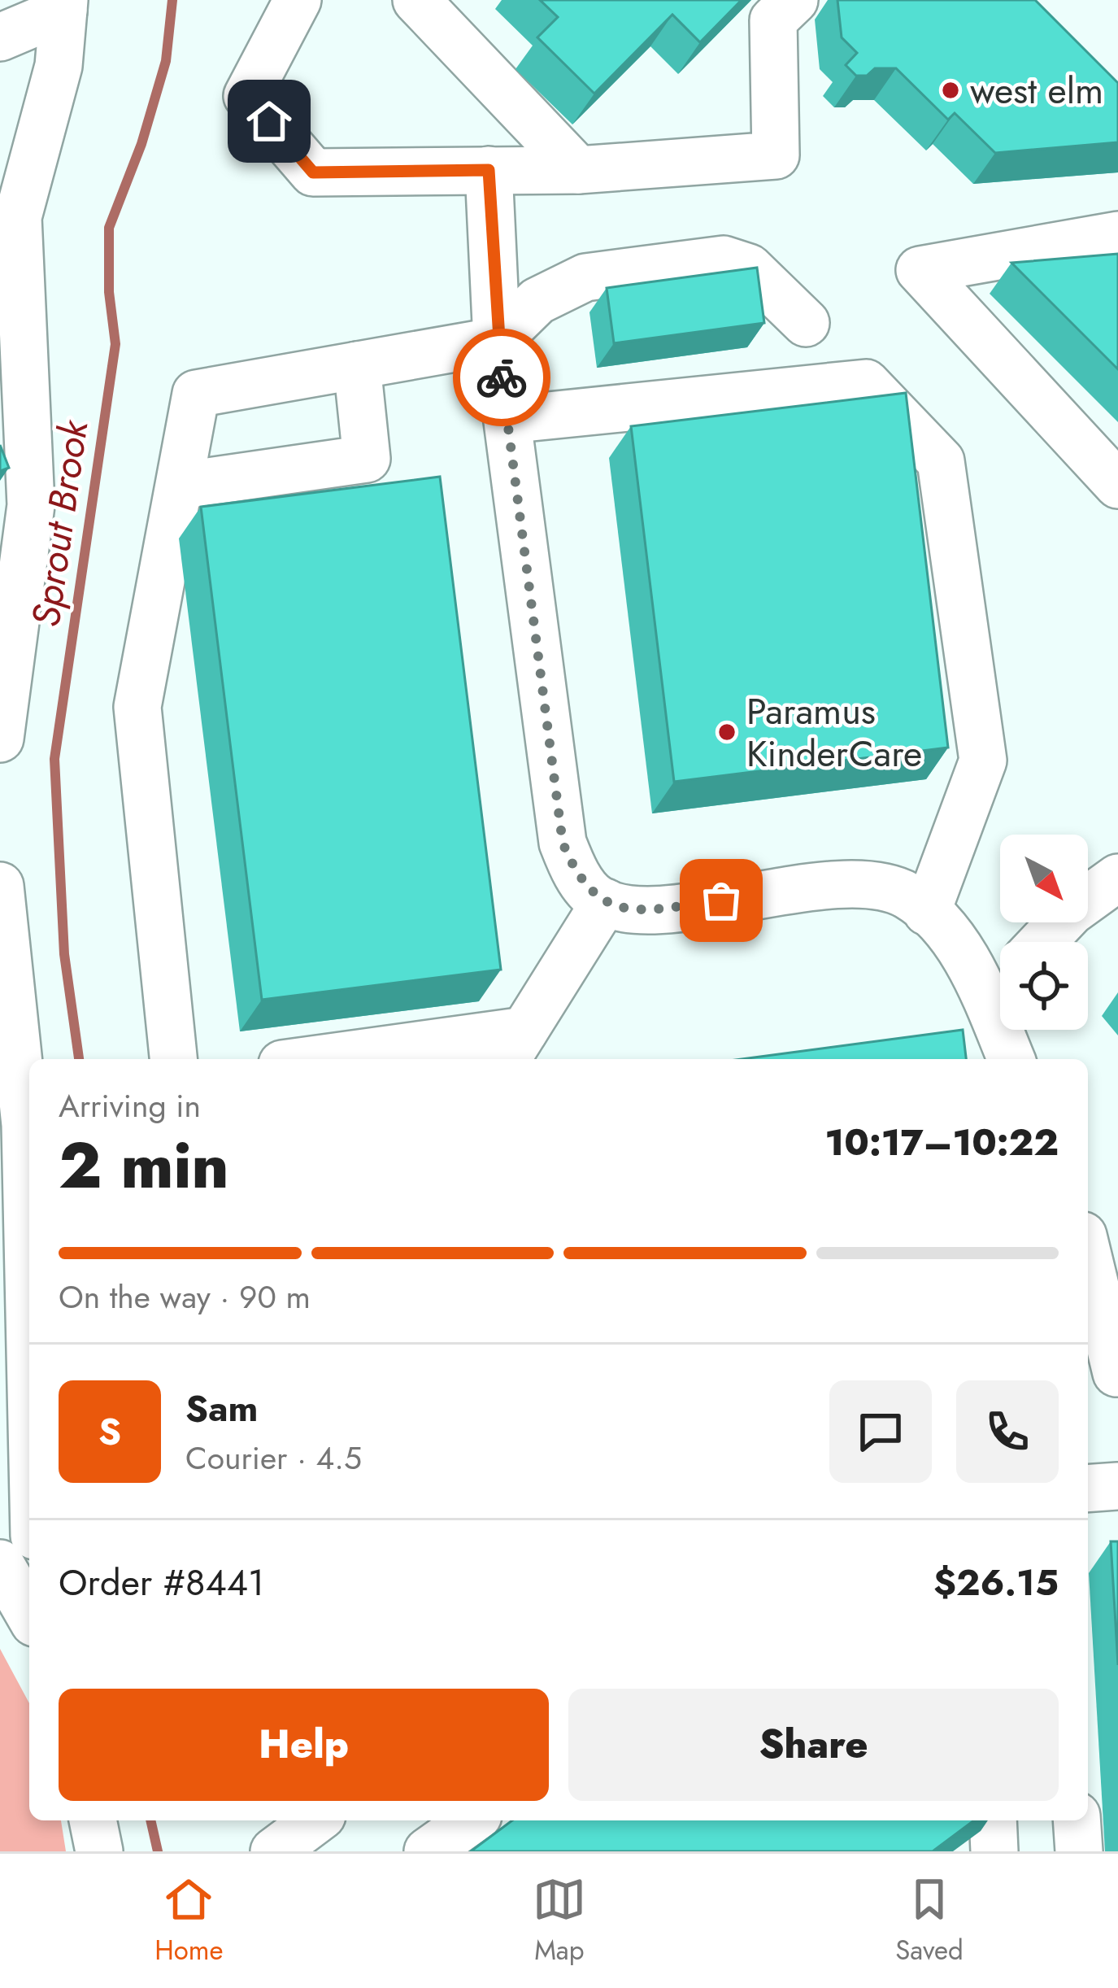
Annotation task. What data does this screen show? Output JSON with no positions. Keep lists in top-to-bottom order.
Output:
{
  "water": ["Sprout Brook"],
  "places": ["west elm", "Paramus KinderCare"],
  "north": "bottom right",
  "page": {
    "heading": ["2 min", "Arriving in", "10:17–10:22"],
    "panel": [
      "Sam",
      "Courier · 4.5",
      "Order #8441",
      "$26.15"
    ],
    "bar": "On the way · 90 m",
    "round": "S",
    "buttons": ["Help", "Share"],
    "tabs": ["Home", "Map", "Saved"]
  }
}
